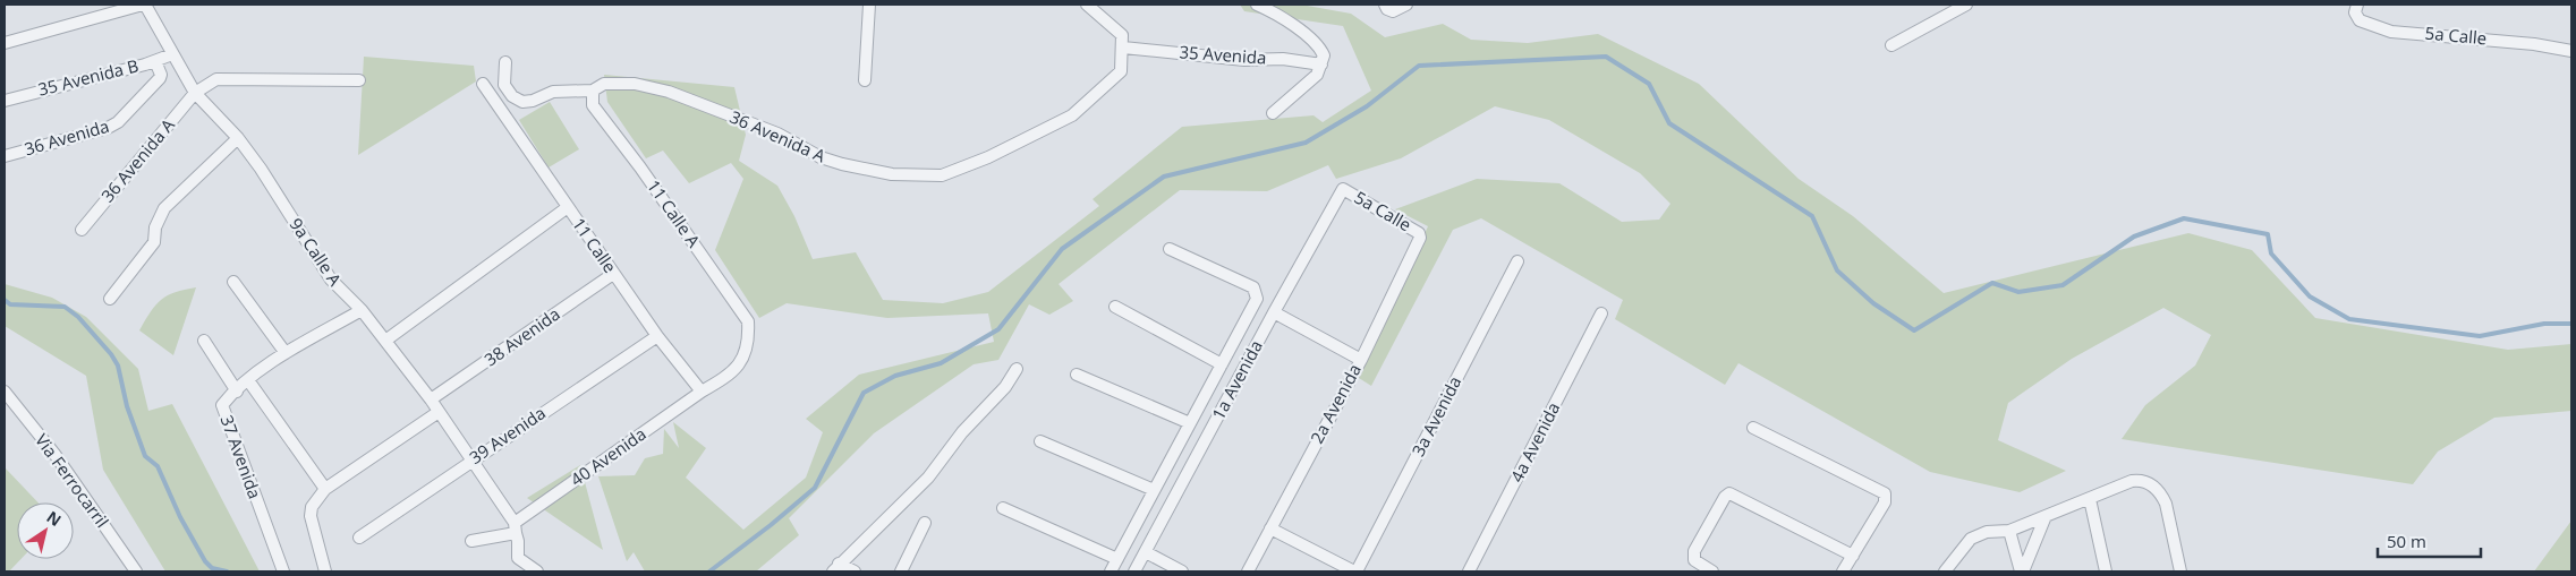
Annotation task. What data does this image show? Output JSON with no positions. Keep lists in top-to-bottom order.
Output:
{
  "streets": {
    "street": [
      "5a Calle",
      "35 Avenida",
      "35 Avenida B",
      "36 Avenida A",
      "36 Avenida",
      "11 Calle A",
      "11 Calle",
      "9a Calle A",
      "38 Avenida",
      "1a Avenida",
      "2a Avenida",
      "3a Avenida",
      "39 Avenida",
      "4a Avenida",
      "37 Avenida",
      "40 Avenida",
      "Via Ferrocarril"
    ]
  },
  "crossings": [
    ["5a Calle", "1a Avenida"],
    ["5a Calle", "2a Avenida"],
    ["35 Avenida", "36 Avenida A"],
    ["35 Avenida B", "36 Avenida"],
    ["35 Avenida B", "9a Calle A"],
    ["36 Avenida A", "11 Calle A"],
    ["36 Avenida A", "9a Calle A"],
    ["11 Calle A", "11 Calle"],
    ["11 Calle A", "40 Avenida"],
    ["11 Calle", "38 Avenida"],
    ["11 Calle", "39 Avenida"],
    ["11 Calle", "40 Avenida"],
    ["9a Calle A", "38 Avenida"],
    ["9a Calle A", "39 Avenida"],
    ["9a Calle A", "37 Avenida"],
    ["9a Calle A", "40 Avenida"]
  ],
  "scale_bar": "50 m",
  "north": "top right"
}
